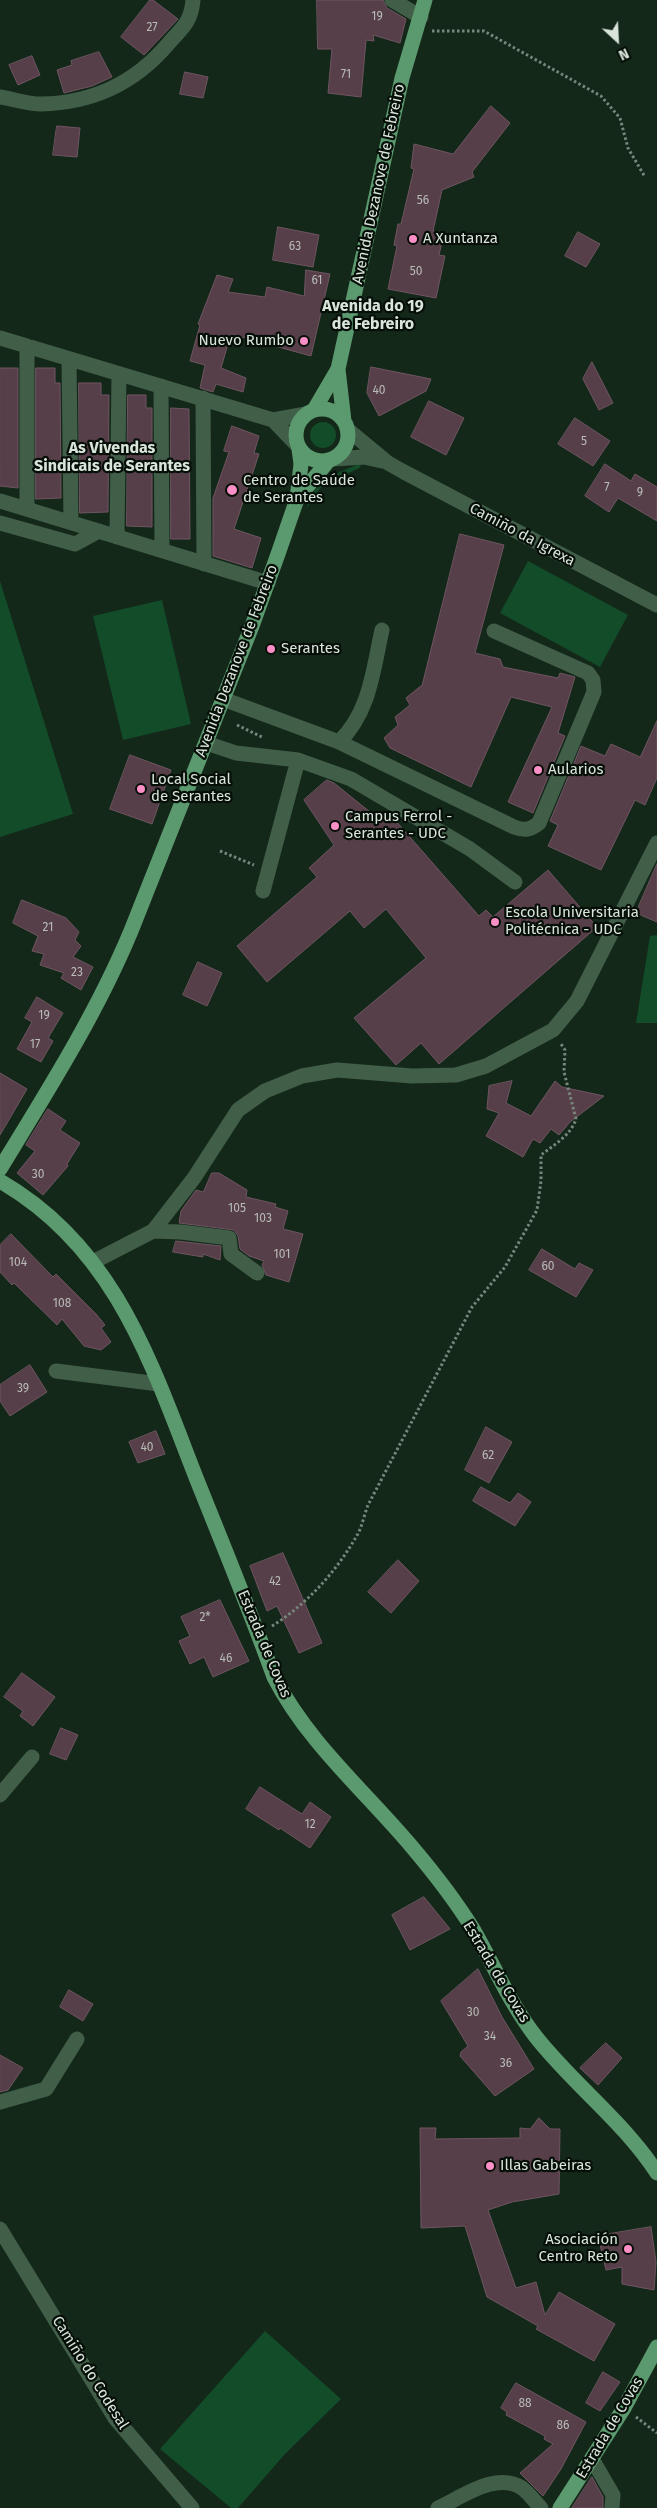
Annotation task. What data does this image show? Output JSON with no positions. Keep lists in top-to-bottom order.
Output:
{
  "streets": {
    "main road": ["Avenida Dezanove de Febreiro", "Estrada de Covas"],
    "street": ["Camiño da Igrexa", "Camiño do Codesal"]
  },
  "districts": ["Avenida do 19 de Febreiro", "As Vivendas Sindicais de Serantes"],
  "places": [
    "A Xuntanza",
    "Nuevo Rumbo",
    "Centro de Saúde de Serantes",
    "Serantes",
    "Aularios",
    "Local Social de Serantes",
    "Campus Ferrol - Serantes - UDC",
    "Escola Universitaria Politécnica - UDC",
    "Illas Gabeiras",
    "Asociación Centro Reto"
  ],
  "house_numbers": [
    "19",
    "27",
    "71",
    "56",
    "63",
    "50",
    "61",
    "40",
    "5",
    "7",
    "9",
    "21",
    "23",
    "19",
    "17",
    "30",
    "105",
    "103",
    "101",
    "104",
    "60",
    "108",
    "39",
    "40",
    "62",
    "42",
    "2*",
    "46",
    "12",
    "30",
    "34",
    "36",
    "88",
    "86"
  ],
  "north": "bottom right"
}
